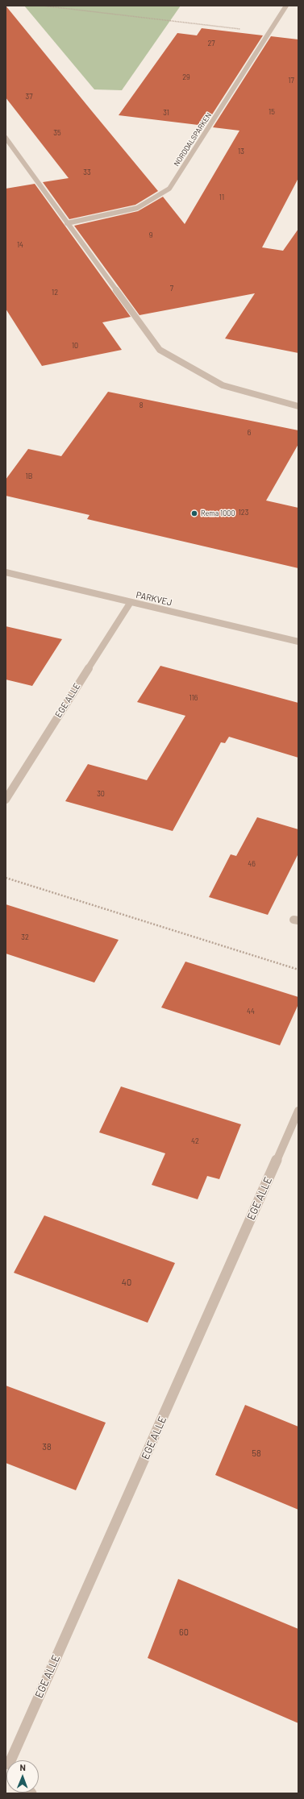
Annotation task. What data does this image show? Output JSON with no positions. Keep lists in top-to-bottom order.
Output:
{
  "streets": {
    "street": ["NORDDALSPARKEN", "PARKVEJ", "EGE ALLE"]
  },
  "crossings": [
    ["PARKVEJ", "EGE ALLE"]
  ],
  "places": ["Rema 1000"],
  "house_numbers": [
    "27",
    "29",
    "17",
    "37",
    "15",
    "31",
    "35",
    "13",
    "33",
    "11",
    "9",
    "14",
    "7",
    "12",
    "10",
    "8",
    "6",
    "1B",
    "123",
    "116",
    "30",
    "46",
    "32",
    "44",
    "42",
    "40",
    "38",
    "58",
    "60"
  ],
  "north": "top"
}
